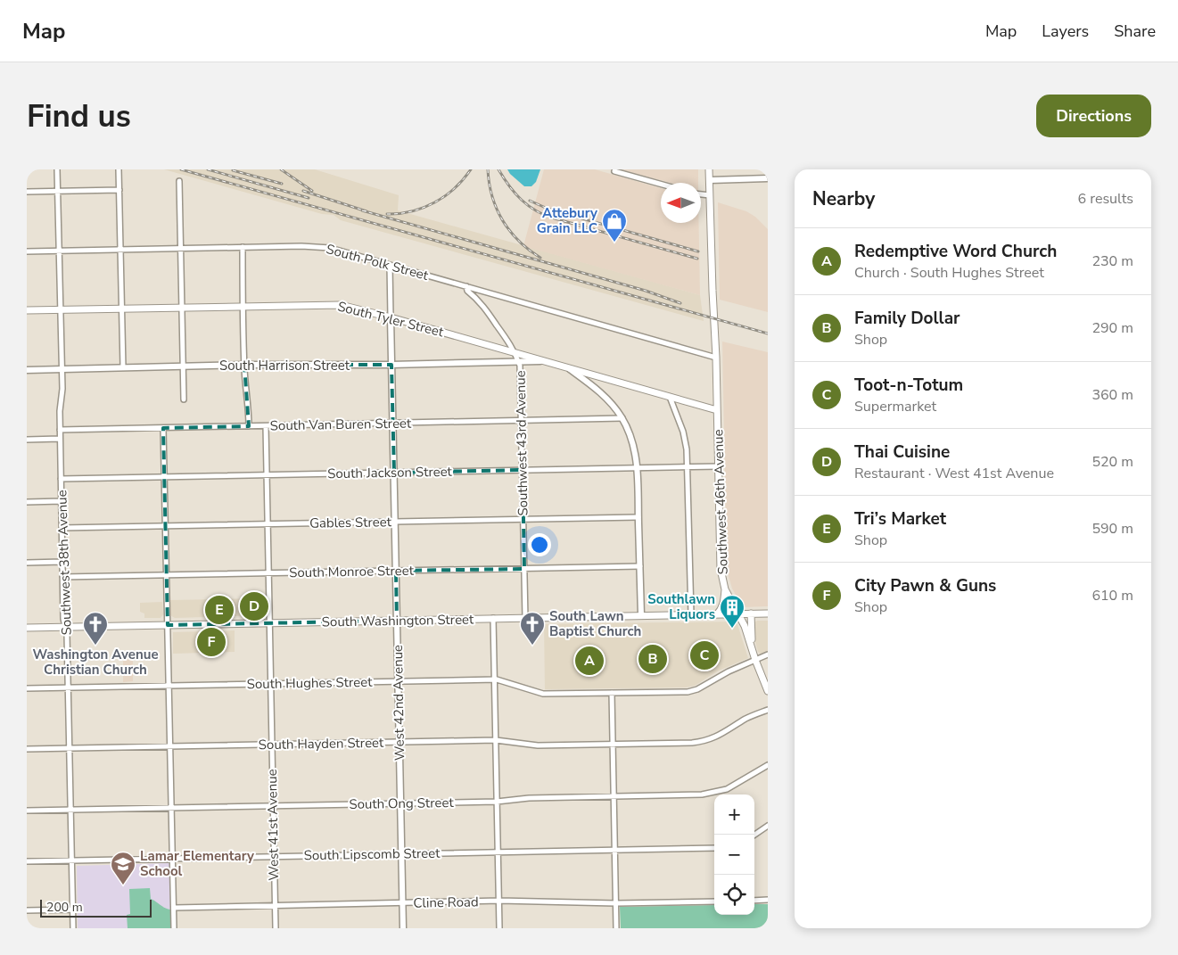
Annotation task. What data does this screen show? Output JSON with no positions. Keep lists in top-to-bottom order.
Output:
{
  "streets": {
    "main road": ["South Tyler Street", "Southwest 46th Avenue", "South Washington Street"],
    "street": [
      "South Polk Street",
      "South Harrison Street",
      "South Van Buren Street",
      "Southwest 43rd Avenue",
      "South Jackson Street",
      "Gables Street",
      "Southwest 38th Avenue",
      "South Monroe Street",
      "South Hughes Street",
      "West 42nd Avenue",
      "South Hayden Street",
      "South Ong Street",
      "West 41st Avenue",
      "South Lipscomb Street",
      "Cline Road"
    ]
  },
  "crossings": [
    ["South Polk Street", "Southwest 43rd Avenue"],
    ["South Polk Street", "Southwest 46th Avenue"],
    ["South Polk Street", "Southwest 38th Avenue"],
    ["South Tyler Street", "South Harrison Street"],
    ["South Tyler Street", "Southwest 43rd Avenue"],
    ["South Tyler Street", "Southwest 46th Avenue"],
    ["South Tyler Street", "Southwest 38th Avenue"],
    ["South Tyler Street", "West 42nd Avenue"],
    ["South Harrison Street", "Southwest 43rd Avenue"],
    ["South Harrison Street", "Southwest 38th Avenue"],
    ["South Harrison Street", "West 42nd Avenue"],
    ["South Van Buren Street", "Southwest 43rd Avenue"],
    ["South Van Buren Street", "Southwest 38th Avenue"],
    ["South Van Buren Street", "West 42nd Avenue"],
    ["South Van Buren Street", "West 41st Avenue"],
    ["Southwest 43rd Avenue", "South Jackson Street"],
    ["Southwest 43rd Avenue", "Gables Street"],
    ["Southwest 43rd Avenue", "South Monroe Street"],
    ["Southwest 43rd Avenue", "South Washington Street"],
    ["South Jackson Street", "Southwest 46th Avenue"],
    ["South Jackson Street", "Southwest 38th Avenue"],
    ["South Jackson Street", "West 42nd Avenue"],
    ["South Jackson Street", "West 41st Avenue"],
    ["Southwest 46th Avenue", "South Washington Street"],
    ["Southwest 46th Avenue", "South Hughes Street"],
    ["Gables Street", "Southwest 38th Avenue"],
    ["Gables Street", "West 42nd Avenue"],
    ["Gables Street", "West 41st Avenue"],
    ["Southwest 38th Avenue", "South Monroe Street"],
    ["Southwest 38th Avenue", "South Washington Street"],
    ["Southwest 38th Avenue", "South Hughes Street"],
    ["Southwest 38th Avenue", "South Hayden Street"],
    ["Southwest 38th Avenue", "South Ong Street"],
    ["Southwest 38th Avenue", "South Lipscomb Street"],
    ["South Monroe Street", "West 42nd Avenue"],
    ["South Monroe Street", "West 41st Avenue"],
    ["South Washington Street", "West 42nd Avenue"],
    ["South Washington Street", "West 41st Avenue"],
    ["South Hughes Street", "West 42nd Avenue"],
    ["South Hughes Street", "West 41st Avenue"],
    ["West 42nd Avenue", "South Hayden Street"],
    ["West 42nd Avenue", "South Ong Street"],
    ["West 42nd Avenue", "South Lipscomb Street"],
    ["West 42nd Avenue", "Cline Road"],
    ["South Hayden Street", "West 41st Avenue"],
    ["South Ong Street", "West 41st Avenue"],
    ["West 41st Avenue", "South Lipscomb Street"],
    ["West 41st Avenue", "Cline Road"]
  ],
  "places": {
    "shop": ["Attebury Grain LLC"],
    "building": ["Southlawn Liquors"],
    "church": ["Washington Avenue Christian Church", "South Lawn Baptist Church"],
    "school or university": ["Lamar Elementary School"]
  },
  "scale_bar": "200 m",
  "north": "left",
  "page": {
    "header": "Map",
    "nav": ["Map", "Layers", "Share"],
    "buttons": "Directions",
    "title": "Find us",
    "heading": ["Nearby", "6 results"],
    "list": [
      {
        "mark": "A",
        "name": "Redemptive Word Church",
        "note": "Church · South Hughes Street",
        "value": "230 m"
      },
      {
        "mark": "B",
        "name": "Family Dollar",
        "note": "Shop",
        "value": "290 m"
      },
      {
        "mark": "C",
        "name": "Toot-n-Totum",
        "note": "Supermarket",
        "value": "360 m"
      },
      {
        "mark": "D",
        "name": "Thai Cuisine",
        "note": "Restaurant · West 41st Avenue",
        "value": "520 m"
      },
      {
        "mark": "E",
        "name": "Tri’s Market",
        "note": "Shop",
        "value": "590 m"
      },
      {
        "mark": "F",
        "name": "City Pawn & Guns",
        "note": "Shop",
        "value": "610 m"
      }
    ],
    "pins": [
      "D",
      "E",
      "F",
      "C",
      "B",
      "A"
    ],
    "map_buttons": ["+", "−"],
    "scale": "200 m"
  }
}
